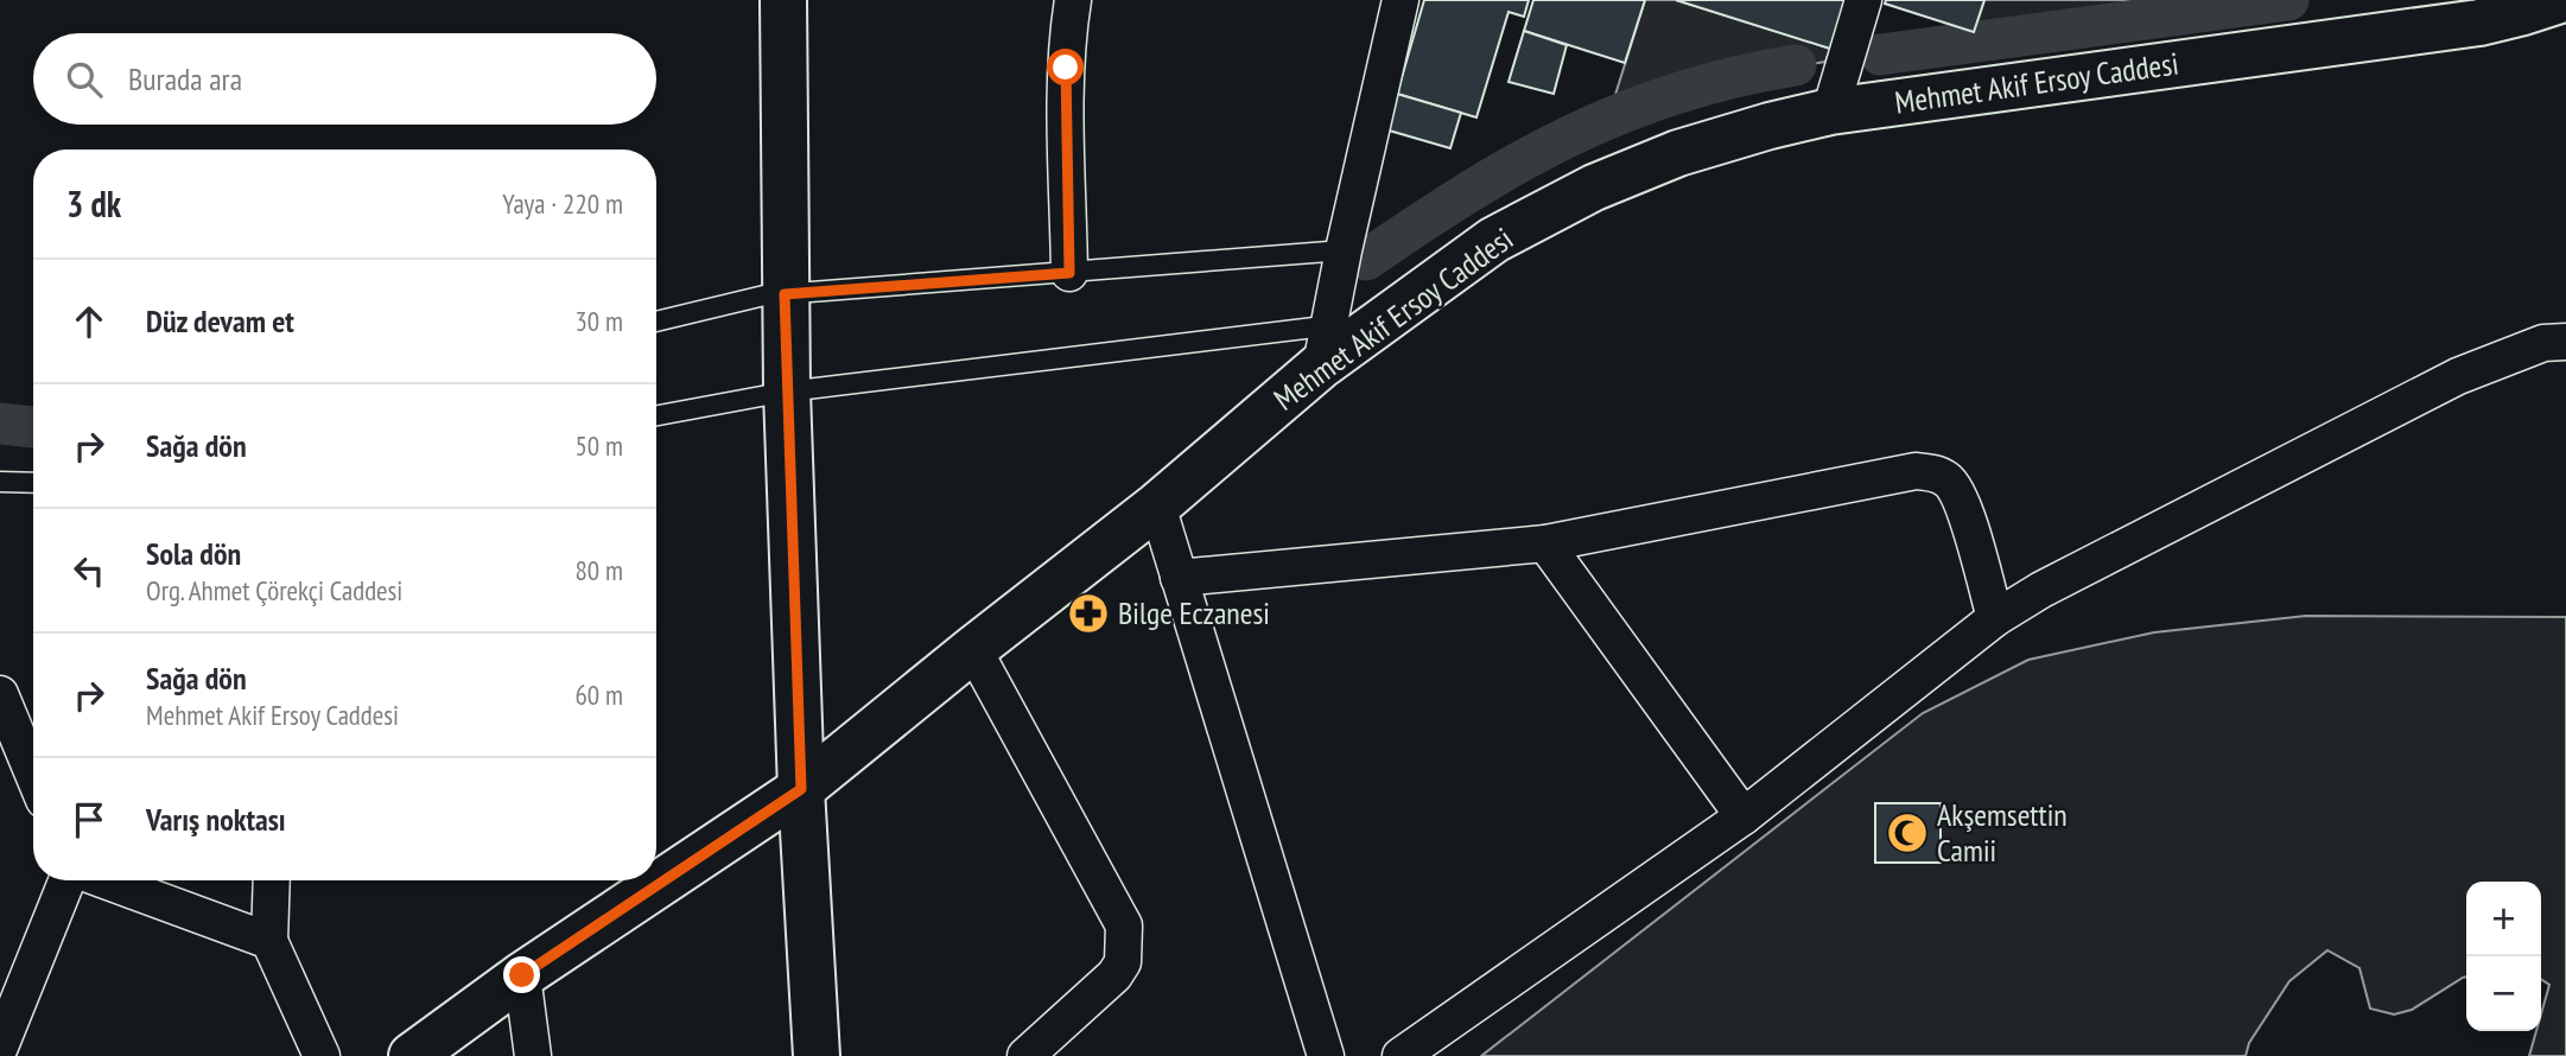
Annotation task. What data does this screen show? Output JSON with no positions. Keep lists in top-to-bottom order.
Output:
{
  "streets": {
    "street": ["Mehmet Akif Ersoy Caddesi"]
  },
  "places": {
    "pharmacy": ["Bilge Eczanesi"],
    "mosque": ["Akşemsettin Camii"]
  },
  "page": {
    "search": "Burada ara",
    "heading": ["3 dk", "Yaya · 220 m"],
    "list": [
      ["Düz devam et", "30 m"],
      ["Sağa dön", "50 m"],
      ["Sola dön", "Org. Ahmet Çörekçi Caddesi", "80 m"],
      ["Sağa dön", "Mehmet Akif Ersoy Caddesi", "60 m"],
      "Varış noktası"
    ],
    "map_buttons": ["+", "−"]
  }
}
